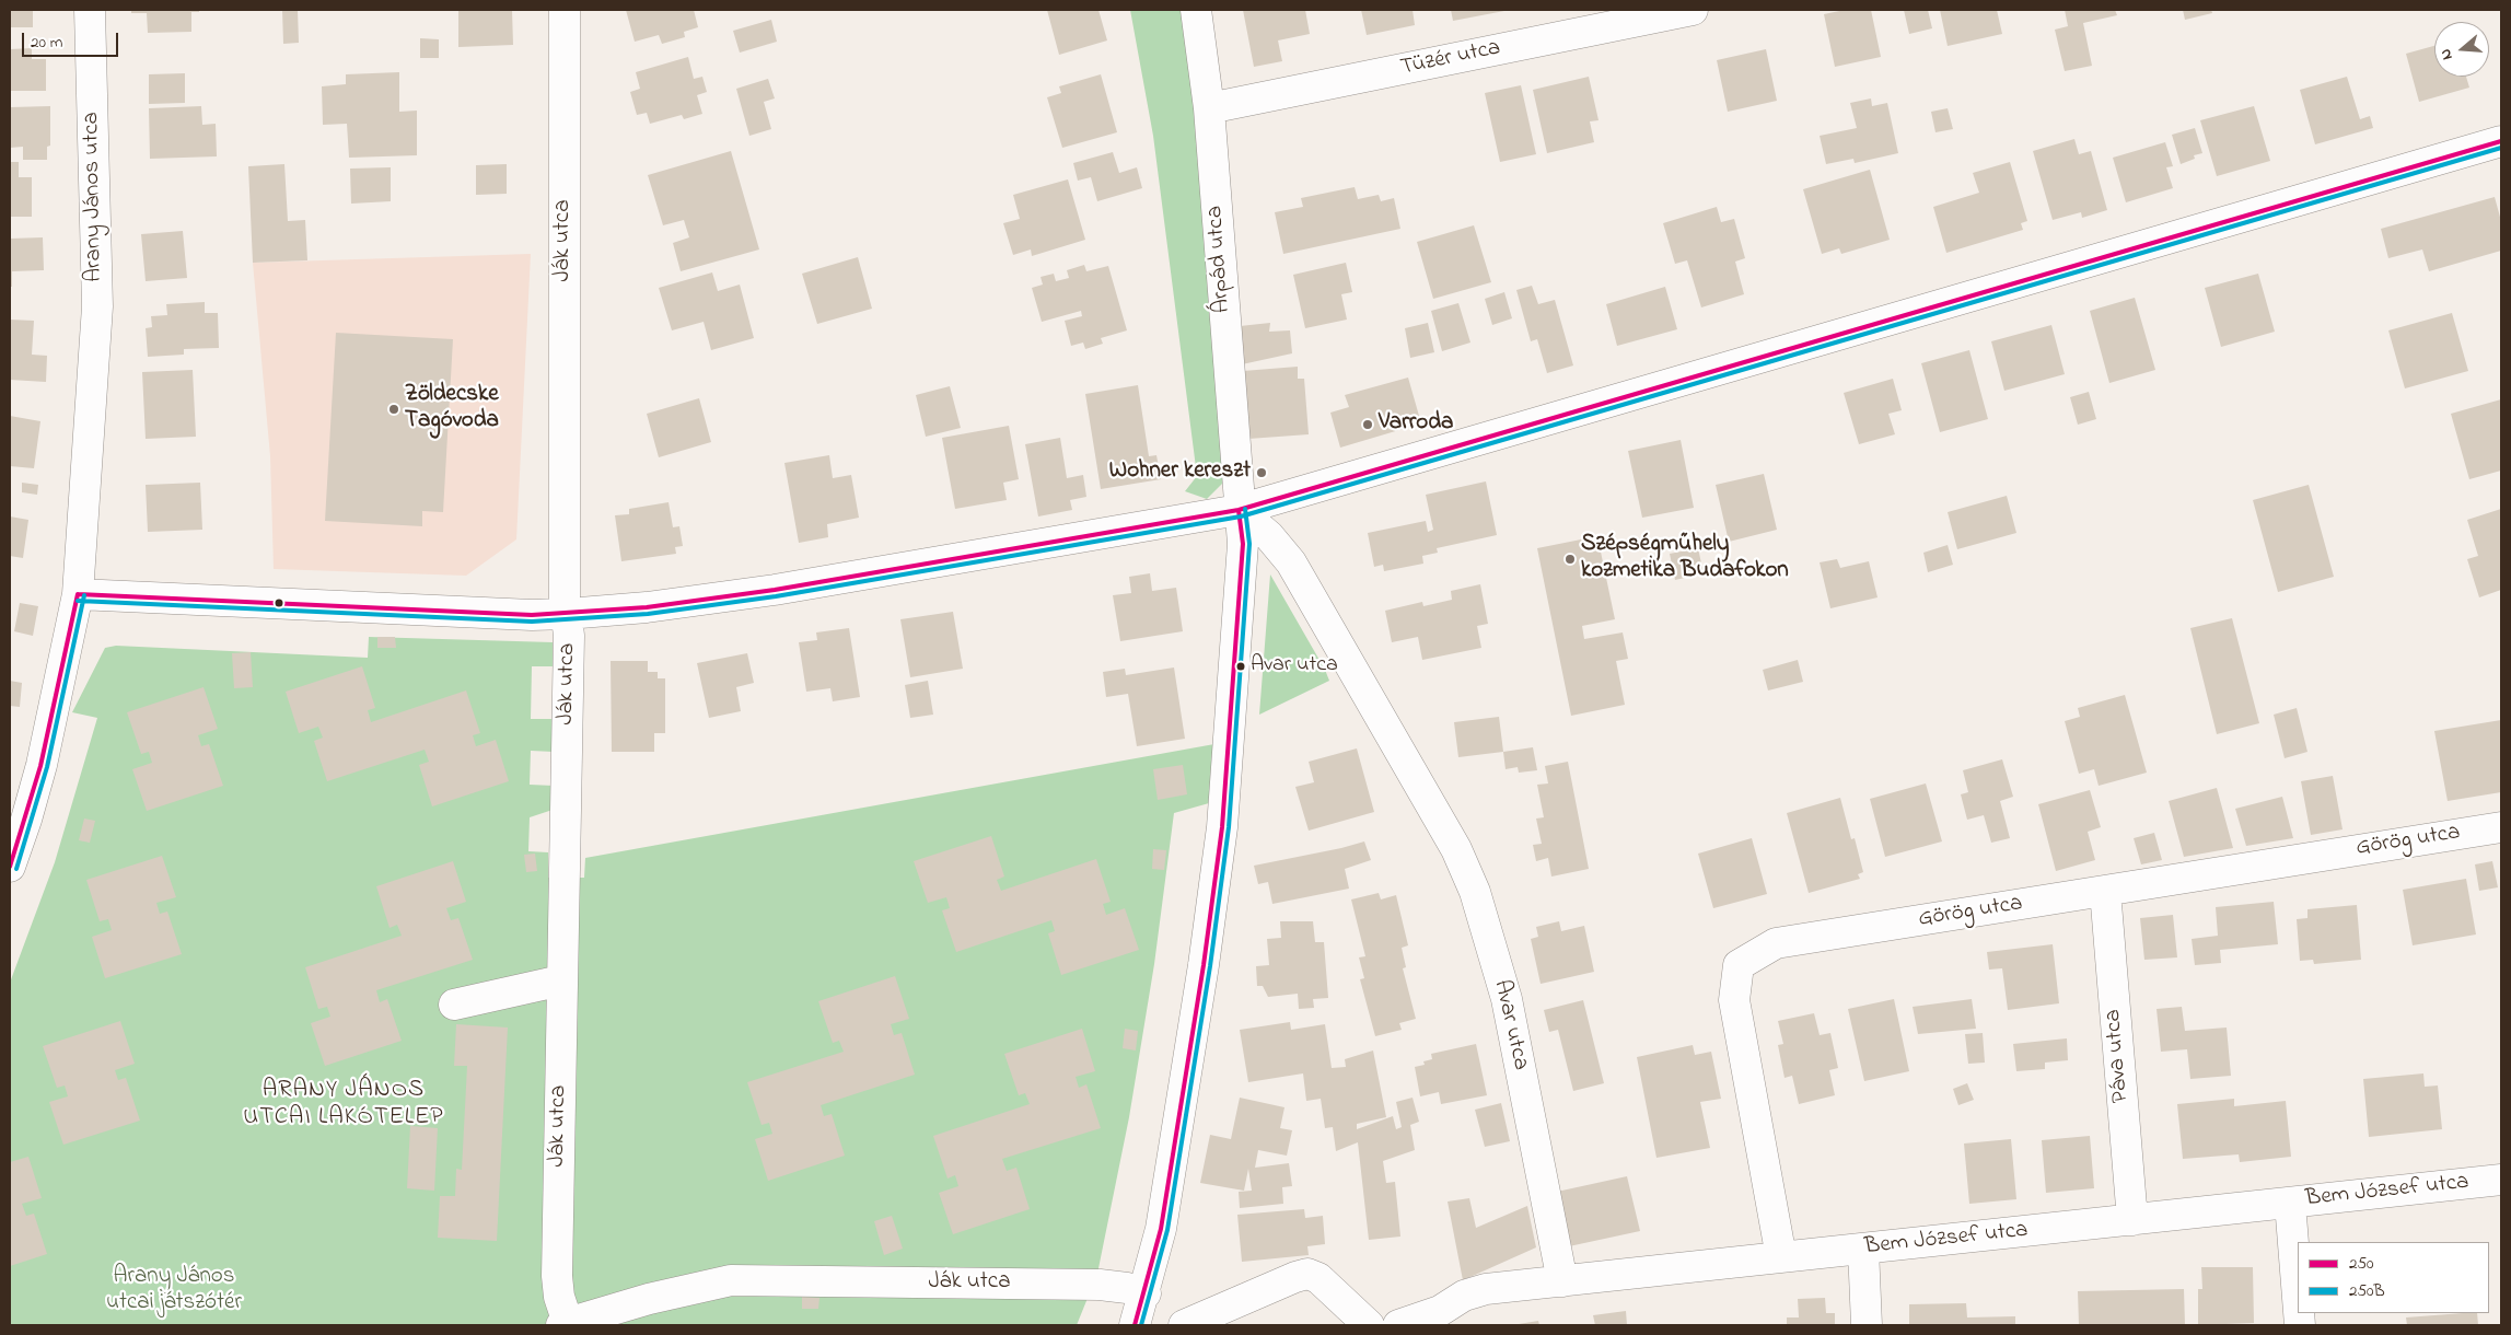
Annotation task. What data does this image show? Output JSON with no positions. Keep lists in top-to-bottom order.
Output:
{
  "streets": {
    "street": [
      "Tüzér utca",
      "Arany János utca",
      "Ják utca",
      "Árpád utca",
      "Görög utca",
      "Avar utca",
      "Páva utca",
      "Bem József utca"
    ]
  },
  "crossings": [
    ["Tüzér utca", "Árpád utca"],
    ["Ják utca", "Árpád utca"],
    ["Árpád utca", "Avar utca"],
    ["Görög utca", "Páva utca"],
    ["Görög utca", "Bem József utca"],
    ["Avar utca", "Bem József utca"],
    ["Páva utca", "Bem József utca"]
  ],
  "districts": ["ARANY JÁNOS UTCAI LAKÓTELEP"],
  "parks": ["Arany János utcai játszótér"],
  "places": [
    "Zöldecske Tagóvoda",
    "Varroda",
    "Wohner kereszt",
    "Szépségműhely kozmetika Budafokon",
    "Avar utca"
  ],
  "lines": ["transit line 250", "transit line 250B"],
  "legend": ["250", "250B"],
  "scale_bar": "20 m",
  "north": "left"
}
